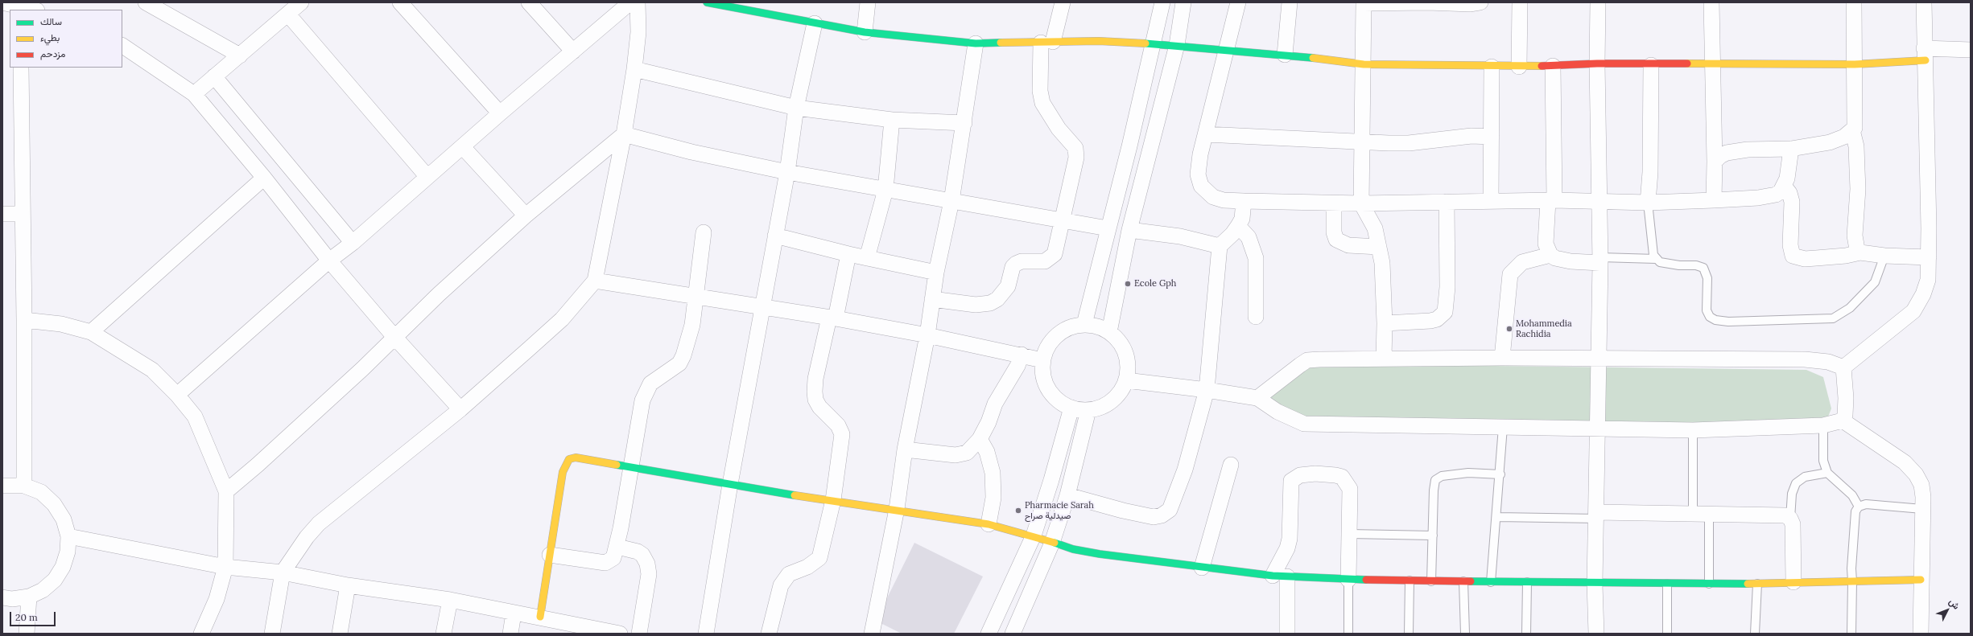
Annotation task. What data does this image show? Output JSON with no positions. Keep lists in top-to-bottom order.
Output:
{
  "places": ["Ecole Gph", "Mohammedia Rachidia", "Pharmacie Sarah صيدلية صراح"],
  "legend": ["سالك", "بطيء", "مزدحم"],
  "scale_bar": "20 m",
  "north": "top right"
}
